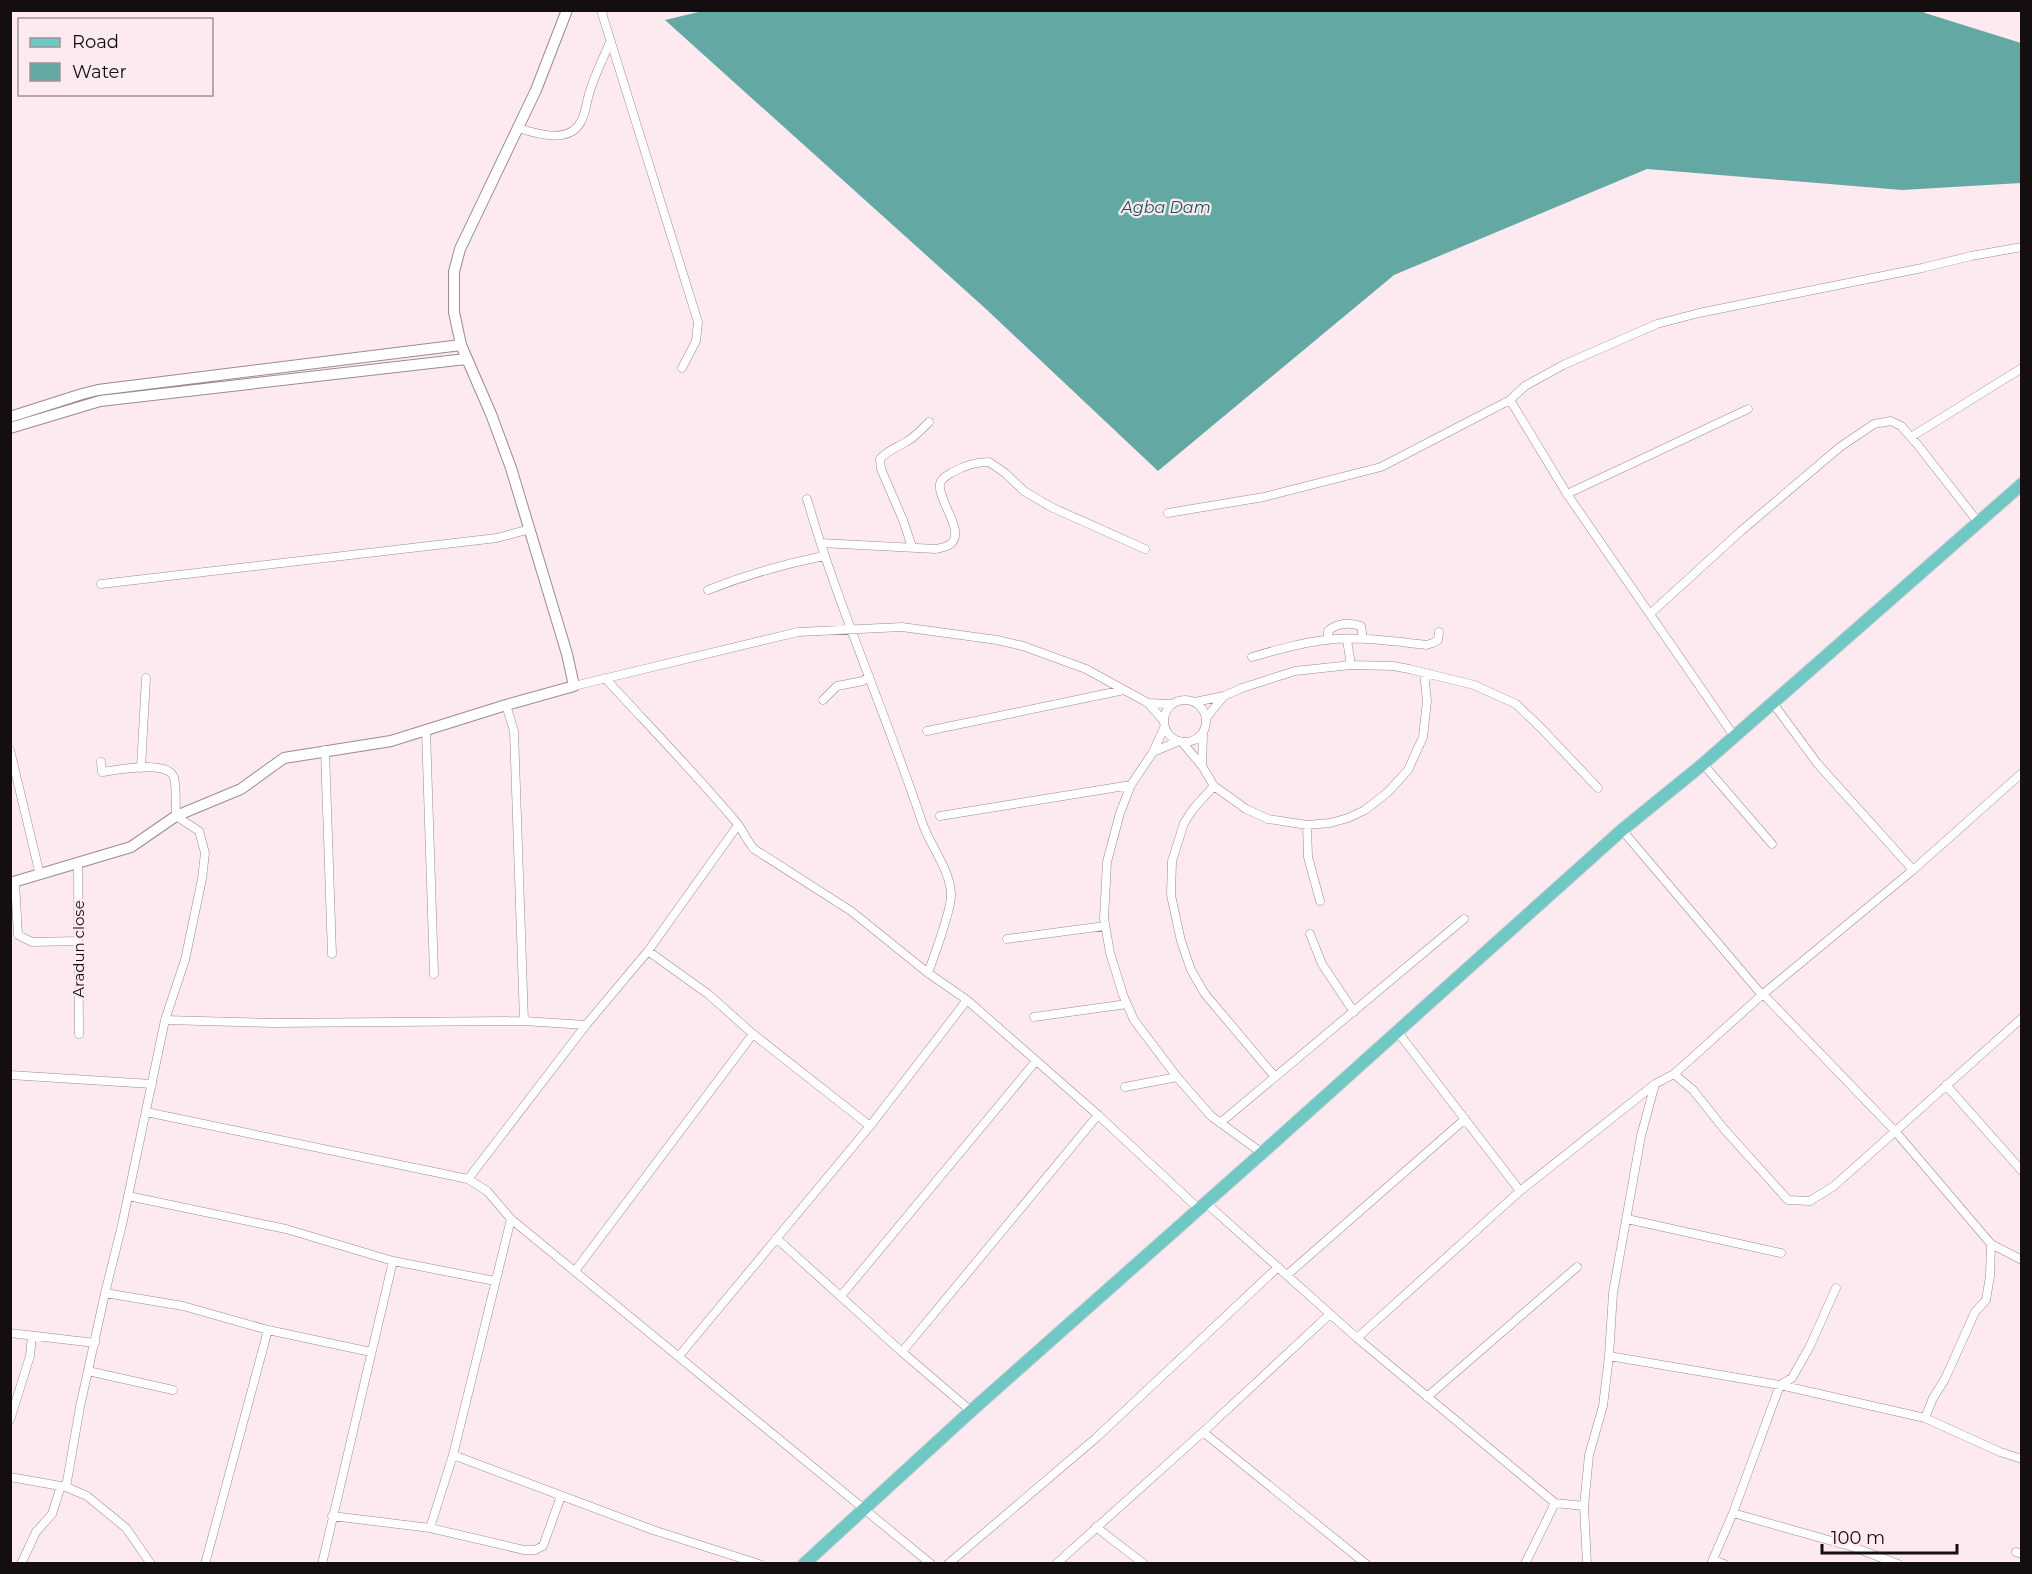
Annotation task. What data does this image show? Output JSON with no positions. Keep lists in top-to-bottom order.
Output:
{
  "streets": {
    "street": ["Aradun close"]
  },
  "water": ["Agba Dam"],
  "legend": ["Road", "Water"],
  "scale_bar": "100 m"
}
